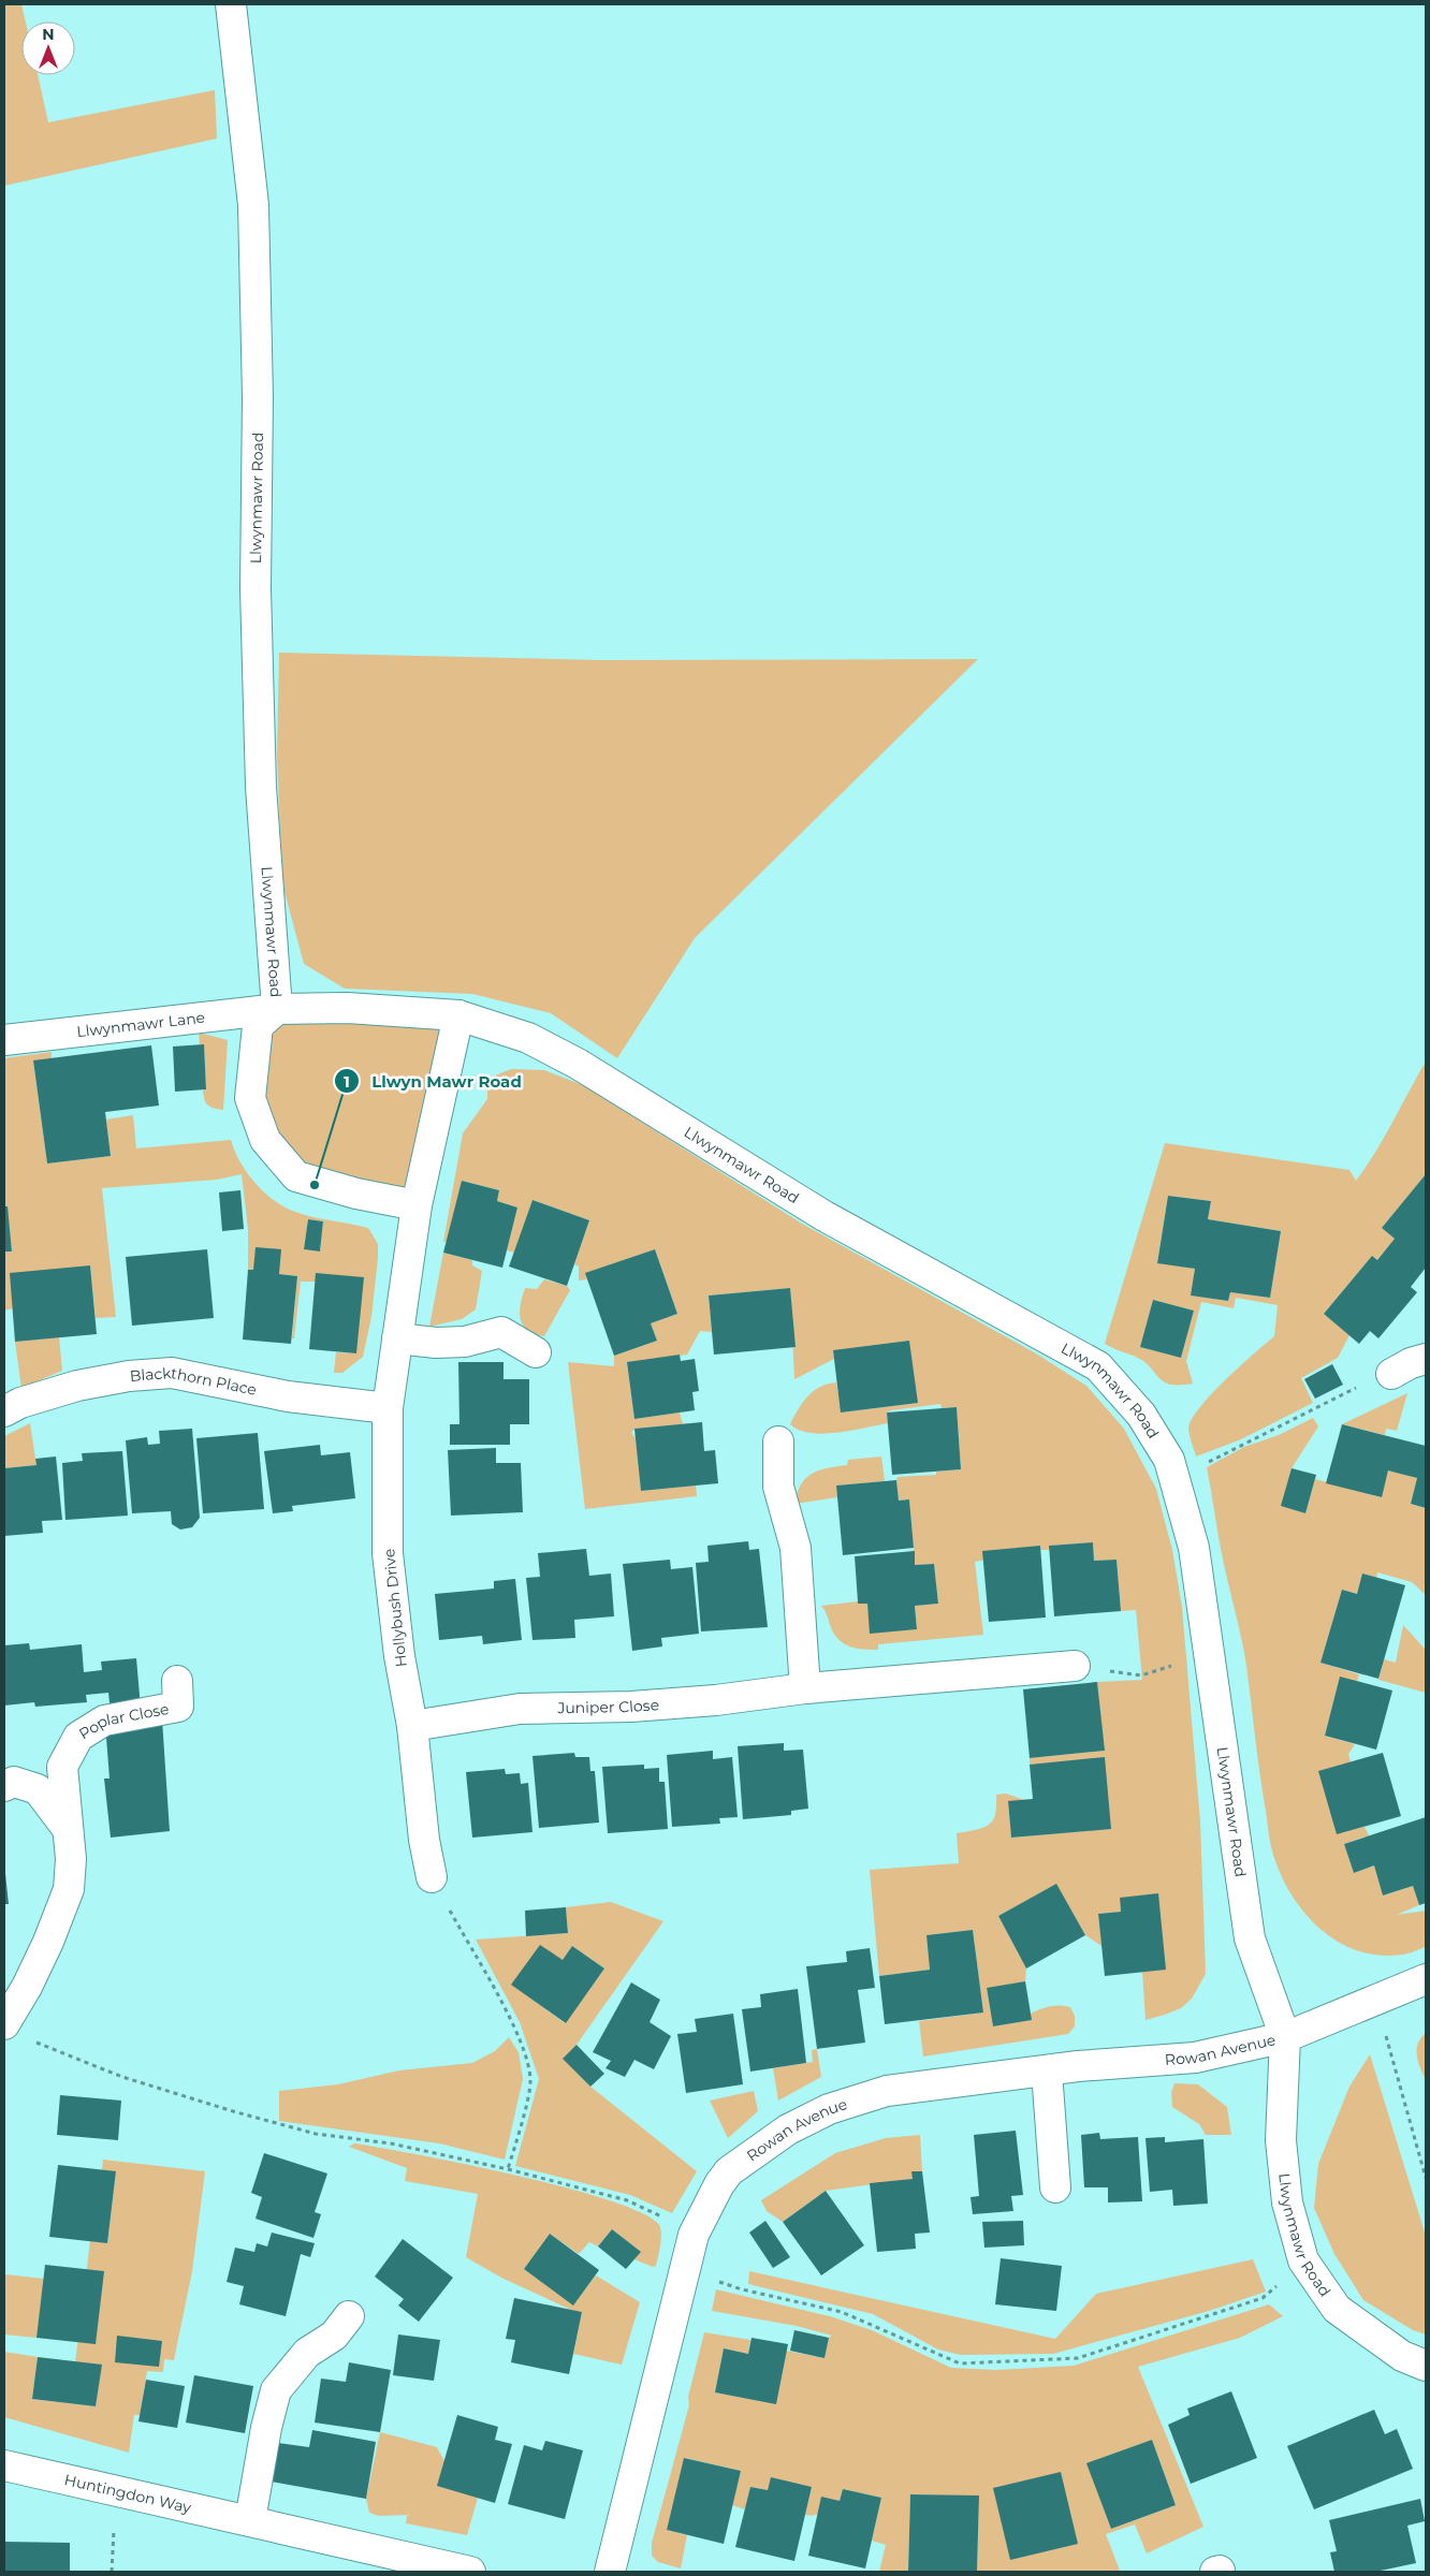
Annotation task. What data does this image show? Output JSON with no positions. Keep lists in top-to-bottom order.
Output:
{
  "streets": {
    "street": [
      "Llwynmawr Road",
      "Llwynmawr Lane",
      "Blackthorn Place",
      "Hollybush Drive",
      "Juniper Close",
      "Poplar Close",
      "Rowan Avenue",
      "Huntingdon Way"
    ]
  },
  "crossings": [
    ["Llwynmawr Road", "Llwynmawr Lane"],
    ["Llwynmawr Road", "Hollybush Drive"],
    ["Llwynmawr Road", "Rowan Avenue"],
    ["Blackthorn Place", "Hollybush Drive"],
    ["Hollybush Drive", "Juniper Close"]
  ],
  "places": ["Llwyn Mawr Road"],
  "north": "top"
}
